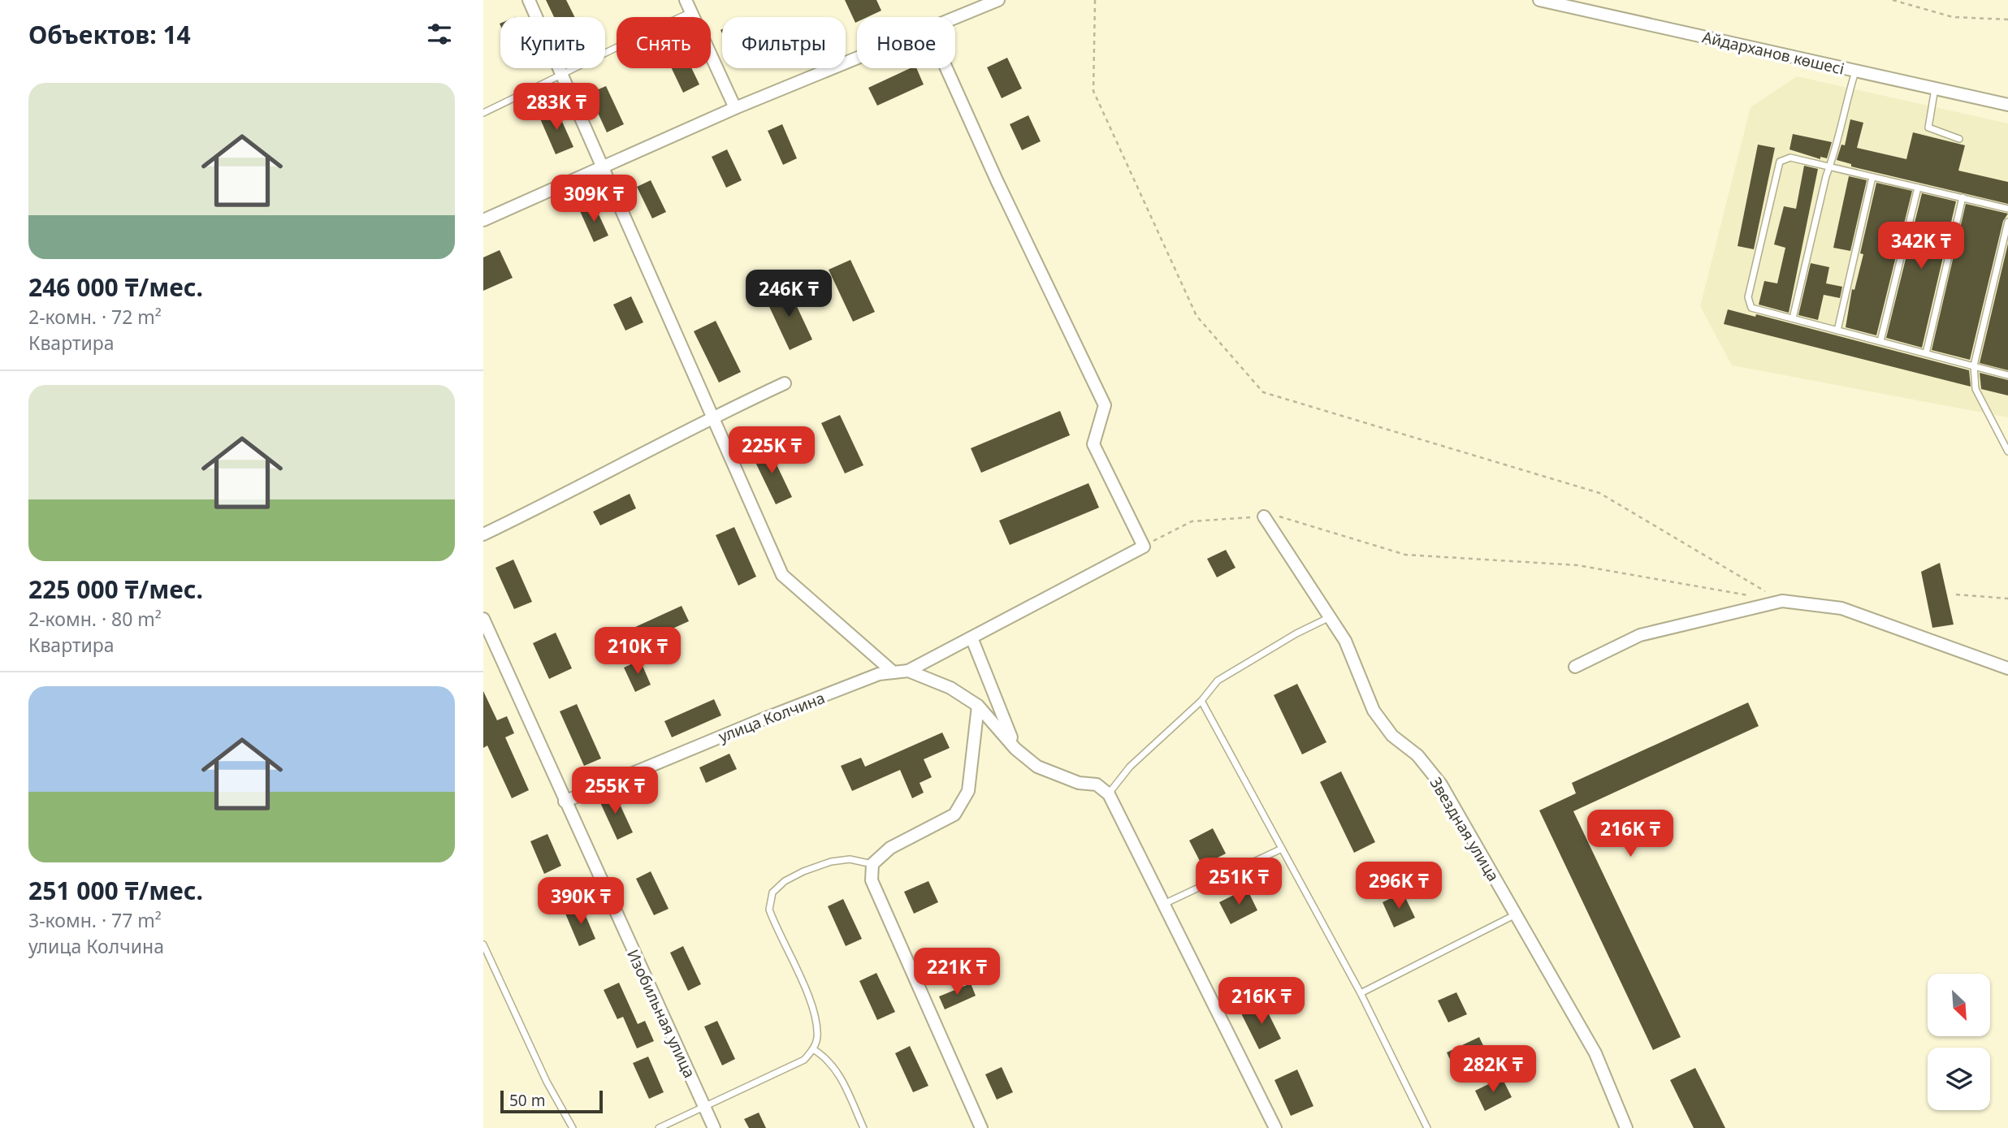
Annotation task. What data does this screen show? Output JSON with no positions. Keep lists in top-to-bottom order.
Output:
{
  "streets": {
    "street": [
      "Айдарханов көшесі",
      "улица Колчина",
      "Звездная улица",
      "Изобильная улица"
    ]
  },
  "crossings": [
    ["улица Колчина", "Изобильная улица"]
  ],
  "scale_bar": "50 m",
  "north": "bottom right",
  "page": {
    "heading": "Объектов: 14",
    "chip": [
      "Купить",
      "Снять",
      "Фильтры",
      "Новое"
    ],
    "list": [
      {
        "name": "246 000 ₸/мес.",
        "note": "2-комн. · 72 m² · Квартира"
      },
      {
        "name": "225 000 ₸/мес.",
        "note": "2-комн. · 80 m² · Квартира"
      },
      {
        "name": "251 000 ₸/мес.",
        "note": "3-комн. · 77 m² · улица Колчина"
      }
    ],
    "price": [
      "283K ₸",
      "309K ₸",
      "342K ₸",
      "246K ₸",
      "225K ₸",
      "210K ₸",
      "255K ₸",
      "216K ₸",
      "251K ₸",
      "296K ₸",
      "390K ₸",
      "221K ₸",
      "216K ₸",
      "282K ₸"
    ],
    "scale": "50 m"
  }
}
